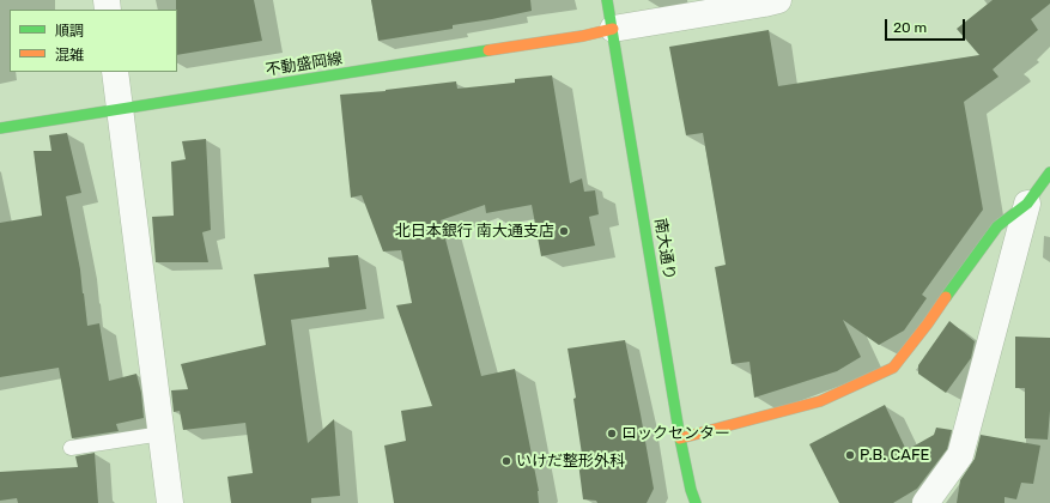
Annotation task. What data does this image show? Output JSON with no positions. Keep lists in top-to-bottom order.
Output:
{
  "streets": {
    "main road": ["不動盛岡線", "南大通り"]
  },
  "crossings": [
    ["不動盛岡線", "南大通り"]
  ],
  "places": [
    "北日本銀行 南大通支店",
    "ロックセンター",
    "P.B. CAFE",
    "いけだ整形外科"
  ],
  "legend": ["順調", "混雑"],
  "scale_bar": "20 m"
}
